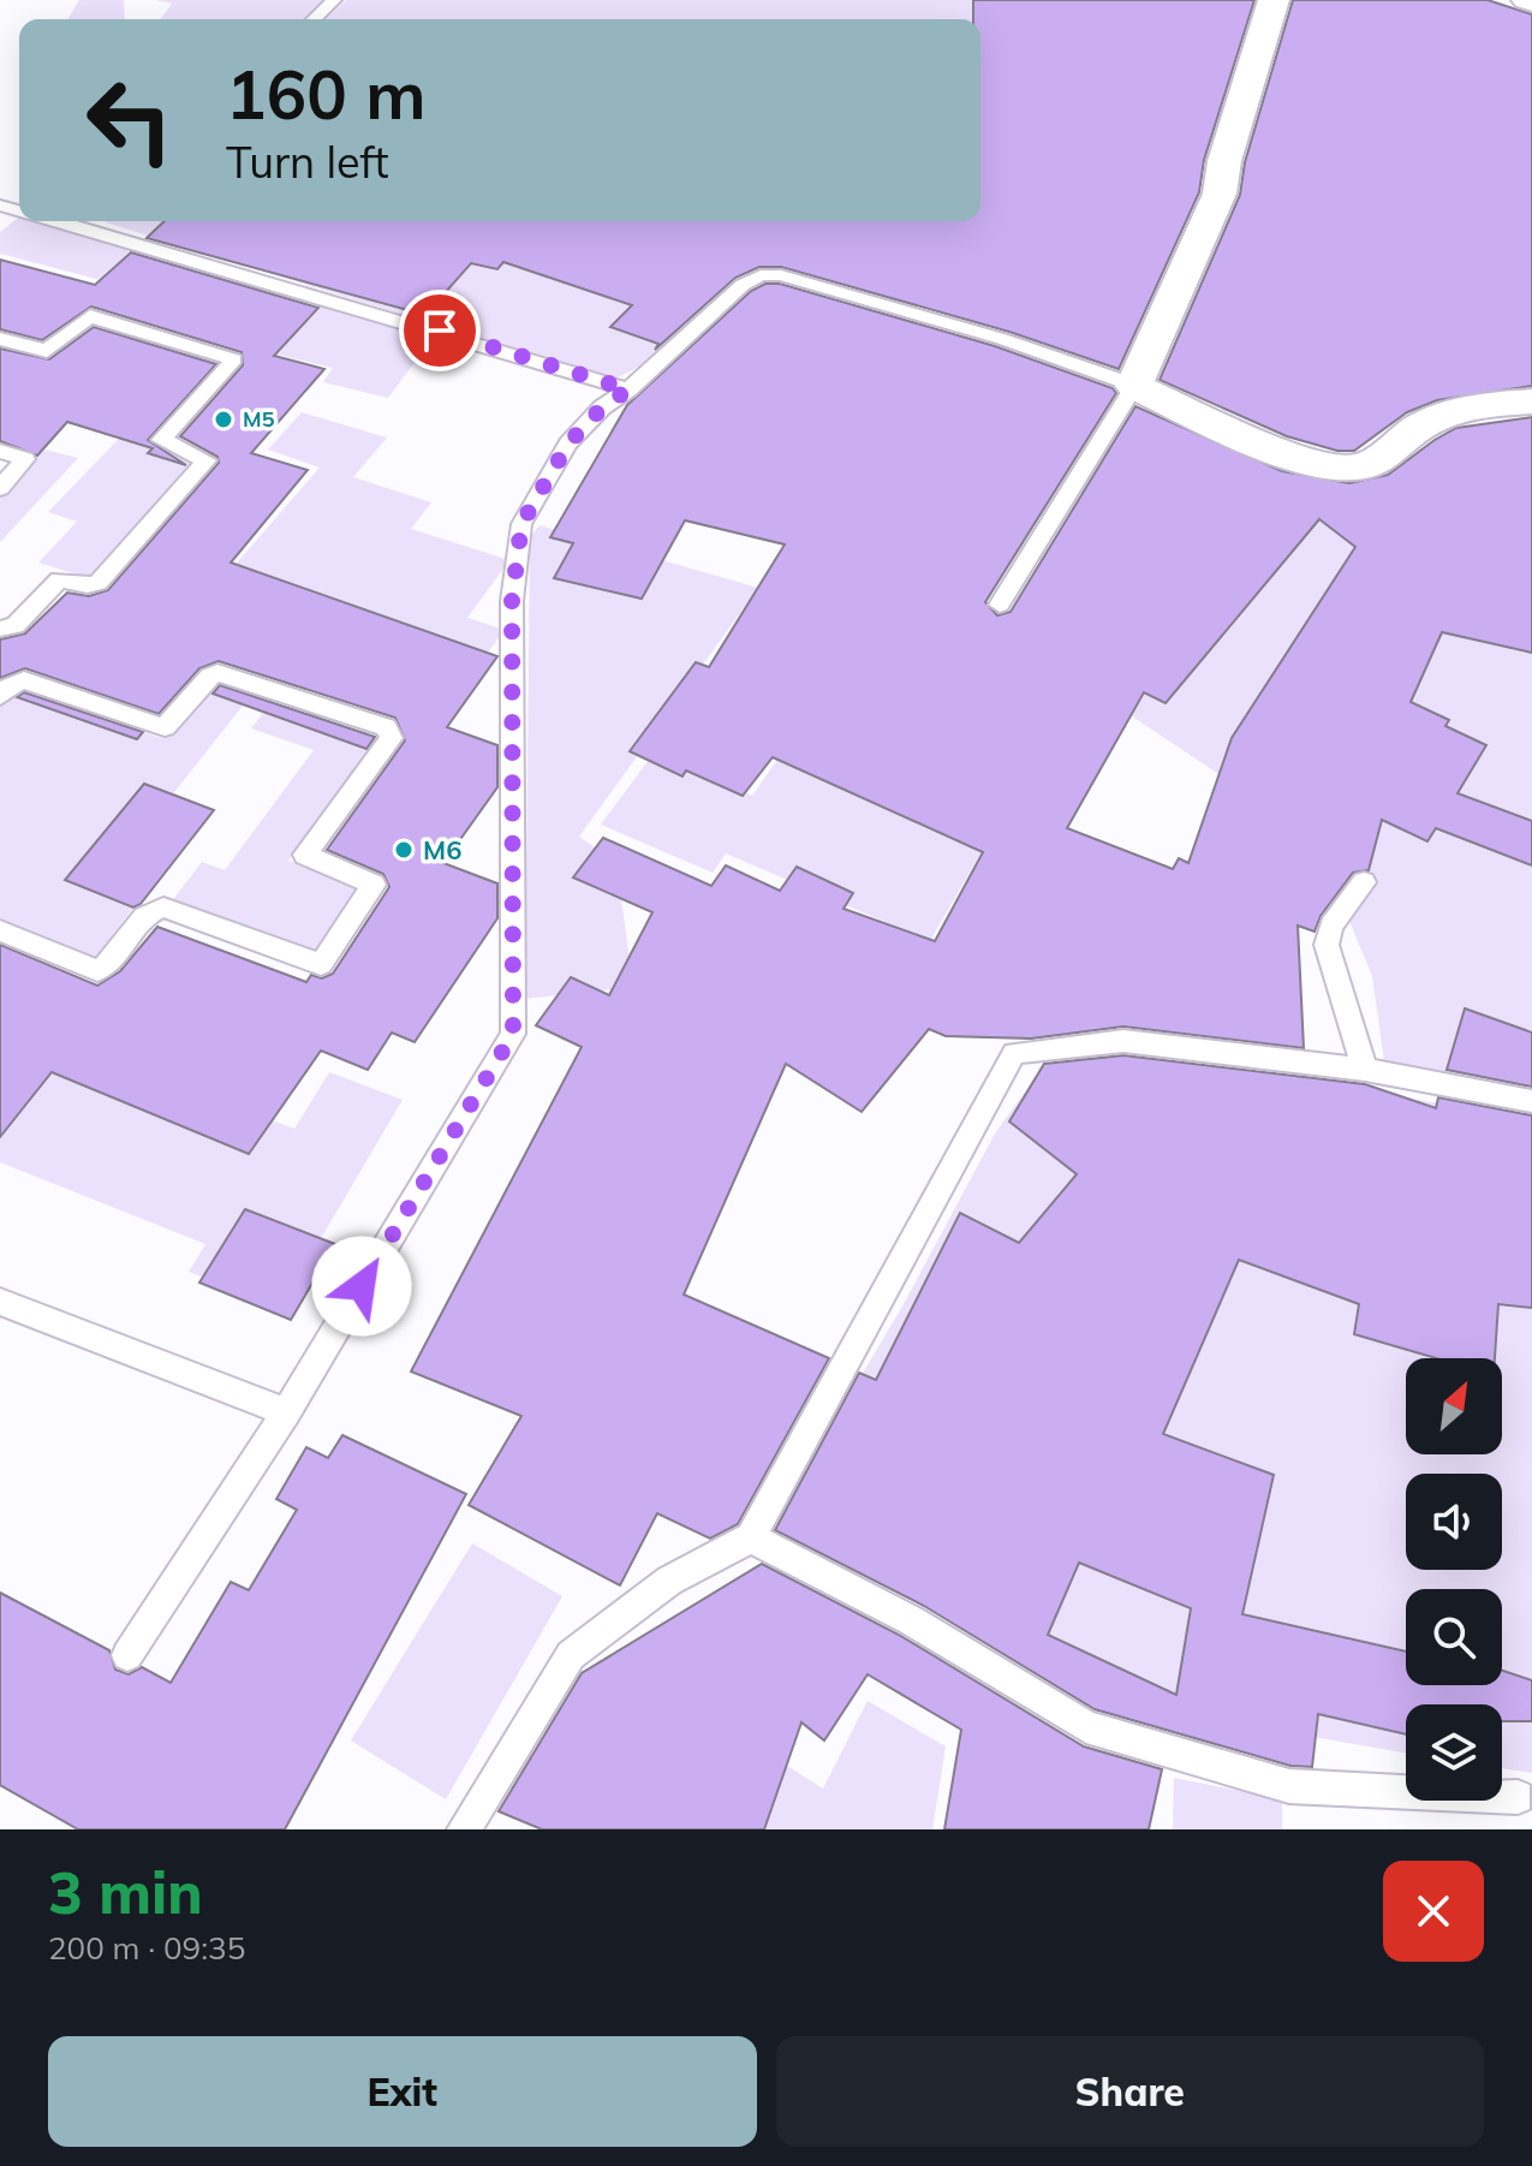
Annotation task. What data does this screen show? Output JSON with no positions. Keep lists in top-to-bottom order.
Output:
{
  "places": ["М5", "М6"],
  "north": "top right",
  "page": {
    "turn": ["160 m", "Turn left"],
    "heading": ["3 min", "200 m · 09:35"],
    "buttons": ["Exit", "Share"]
  }
}
